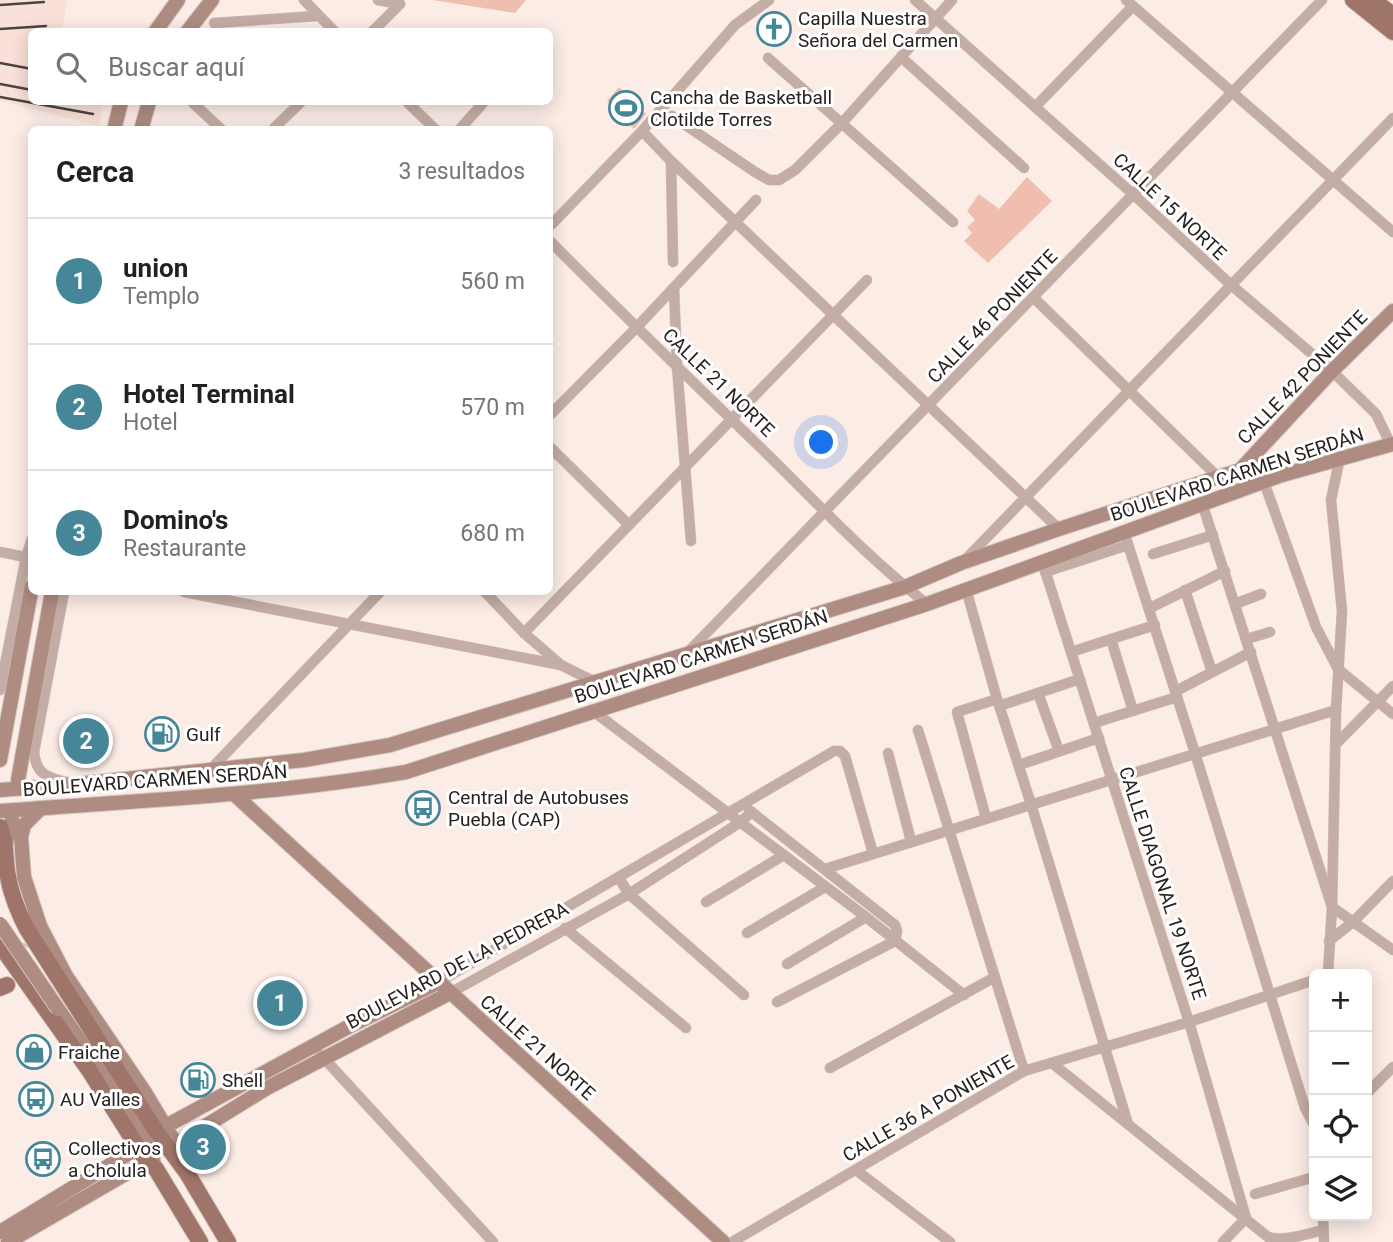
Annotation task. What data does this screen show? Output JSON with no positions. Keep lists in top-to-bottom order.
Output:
{
  "streets": {
    "main road": [
      "CALLE 42 PONIENTE",
      "CALLE 21 NORTE",
      "BOULEVARD CARMEN SERDÁN",
      "BOULEVARD DE LA PEDRERA"
    ],
    "street": [
      "CALLE 15 NORTE",
      "CALLE 46 PONIENTE",
      "CALLE DIAGONAL 19 NORTE",
      "CALLE 36 A PONIENTE"
    ]
  },
  "crossings": [
    ["CALLE 15 NORTE", "CALLE 46 PONIENTE"],
    ["CALLE 15 NORTE", "CALLE 42 PONIENTE"],
    ["CALLE 15 NORTE", "BOULEVARD CARMEN SERDÁN"],
    ["CALLE 46 PONIENTE", "CALLE 21 NORTE"],
    ["CALLE 46 PONIENTE", "BOULEVARD CARMEN SERDÁN"],
    ["CALLE 42 PONIENTE", "BOULEVARD CARMEN SERDÁN"],
    ["CALLE 21 NORTE", "BOULEVARD CARMEN SERDÁN"],
    ["CALLE 21 NORTE", "BOULEVARD DE LA PEDRERA"],
    ["BOULEVARD CARMEN SERDÁN", "CALLE DIAGONAL 19 NORTE"],
    ["CALLE DIAGONAL 19 NORTE", "CALLE 36 A PONIENTE"]
  ],
  "places": {
    "church": ["Capilla Nuestra Señora del Carmen"],
    "sports": ["Cancha de Basketball Clotilde Torres"],
    "fuel station": ["Gulf", "Shell"],
    "bus stop": ["Central de Autobuses Puebla (CAP)", "AU Valles", "Collectivos a Cholula"],
    "shop": ["Fraiche"]
  },
  "page": {
    "search": "Buscar aquí",
    "heading": ["Cerca", "3 resultados"],
    "list": [
      {
        "mark": "1",
        "name": "union",
        "note": "Templo",
        "value": "560 m"
      },
      {
        "mark": "2",
        "name": "Hotel Terminal",
        "note": "Hotel",
        "value": "570 m"
      },
      {
        "mark": "3",
        "name": "Domino's",
        "note": "Restaurante",
        "value": "680 m"
      }
    ],
    "pins": ["2", "1", "3"],
    "map_buttons": ["+", "−"]
  }
}
